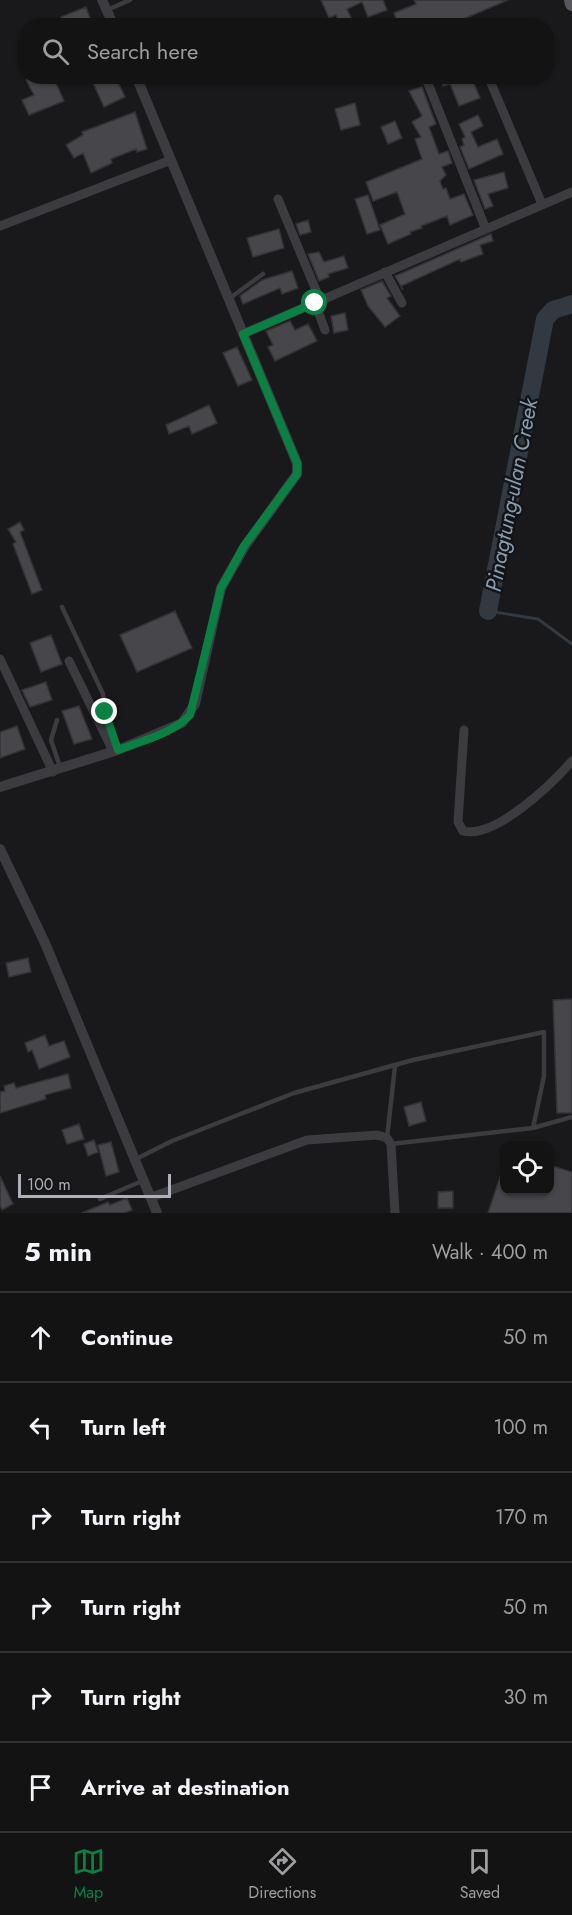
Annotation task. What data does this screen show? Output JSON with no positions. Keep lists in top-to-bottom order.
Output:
{
  "water": ["Pinagtung-ulan Creek"],
  "scale_bar": "100 m",
  "page": {
    "search": "Search here",
    "scale": "100 m",
    "heading": ["5 min", "Walk · 400 m"],
    "list": [
      ["Continue", "50 m"],
      ["Turn left", "100 m"],
      ["Turn right", "170 m"],
      ["Turn right", "50 m"],
      ["Turn right", "30 m"],
      "Arrive at destination"
    ],
    "nav": ["Map", "Directions", "Saved"]
  }
}
